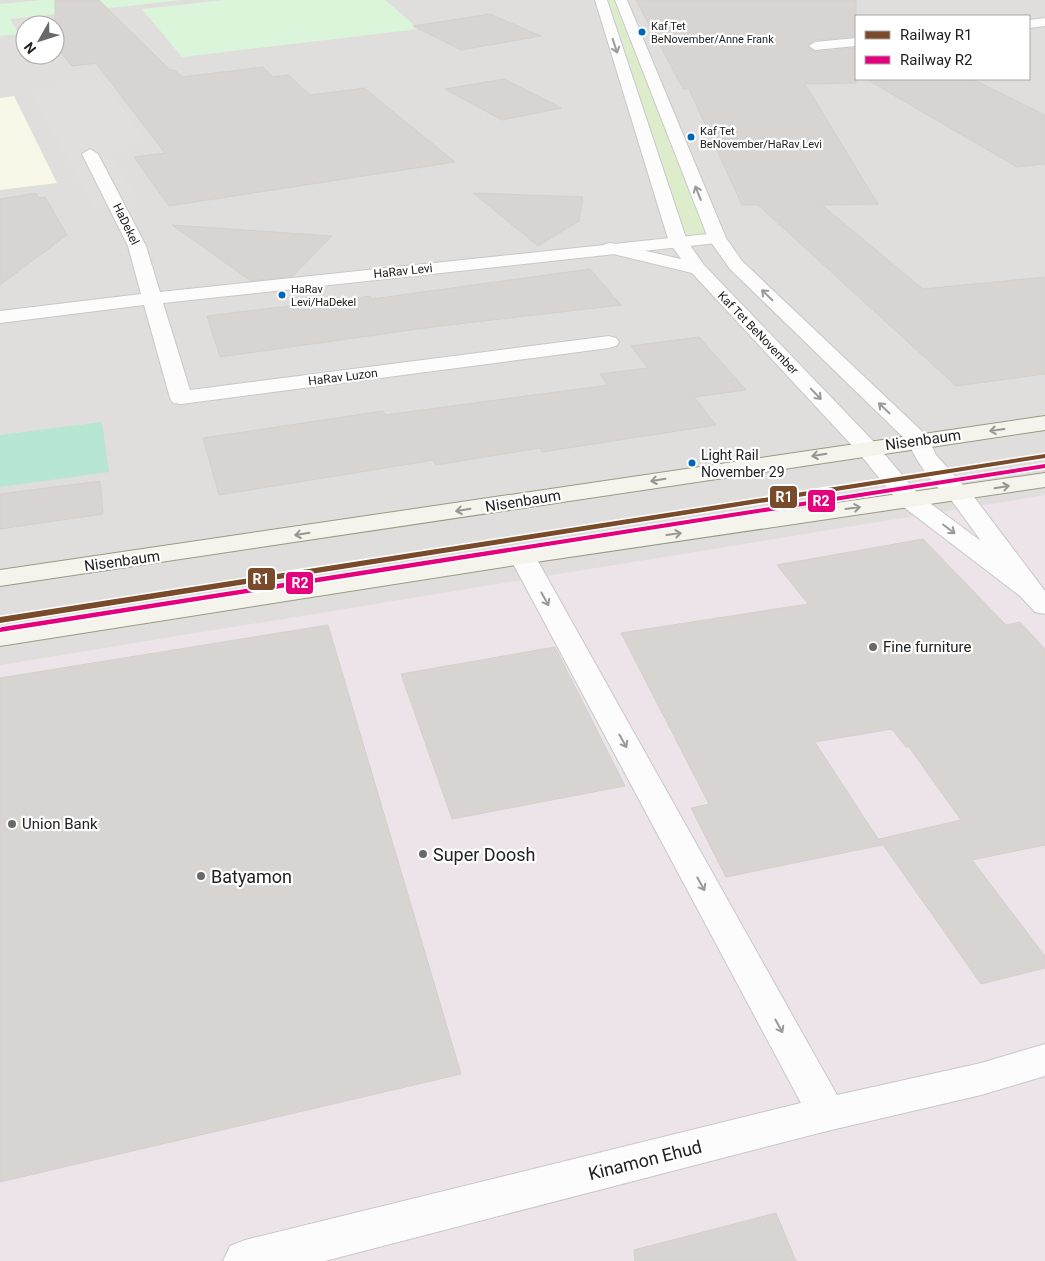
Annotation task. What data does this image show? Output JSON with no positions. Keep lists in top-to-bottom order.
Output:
{
  "streets": {
    "main road": ["Nisenbaum"],
    "street": [
      "HaDekel",
      "HaRav Levi",
      "Kaf Tet BeNovember",
      "HaRav Luzon",
      "Kinamon Ehud"
    ]
  },
  "crossings": [
    ["HaDekel", "HaRav Levi"],
    ["HaDekel", "HaRav Luzon"],
    ["HaRav Levi", "Kaf Tet BeNovember"],
    ["HaRav Levi", "HaRav Luzon"],
    ["Kaf Tet BeNovember", "Nisenbaum"]
  ],
  "places": [
    "Kaf Tet BeNovember/Anne Frank",
    "Kaf Tet BeNovember/HaRav Levi",
    "HaRav Levi/HaDekel",
    "Light Rail November 29",
    "Fine furniture",
    "Union Bank",
    "Super Doosh",
    "Batyamon"
  ],
  "lines": ["rail line R1", "rail line R2"],
  "legend": ["Railway R1", "Railway R2"],
  "north": "bottom left"
}
